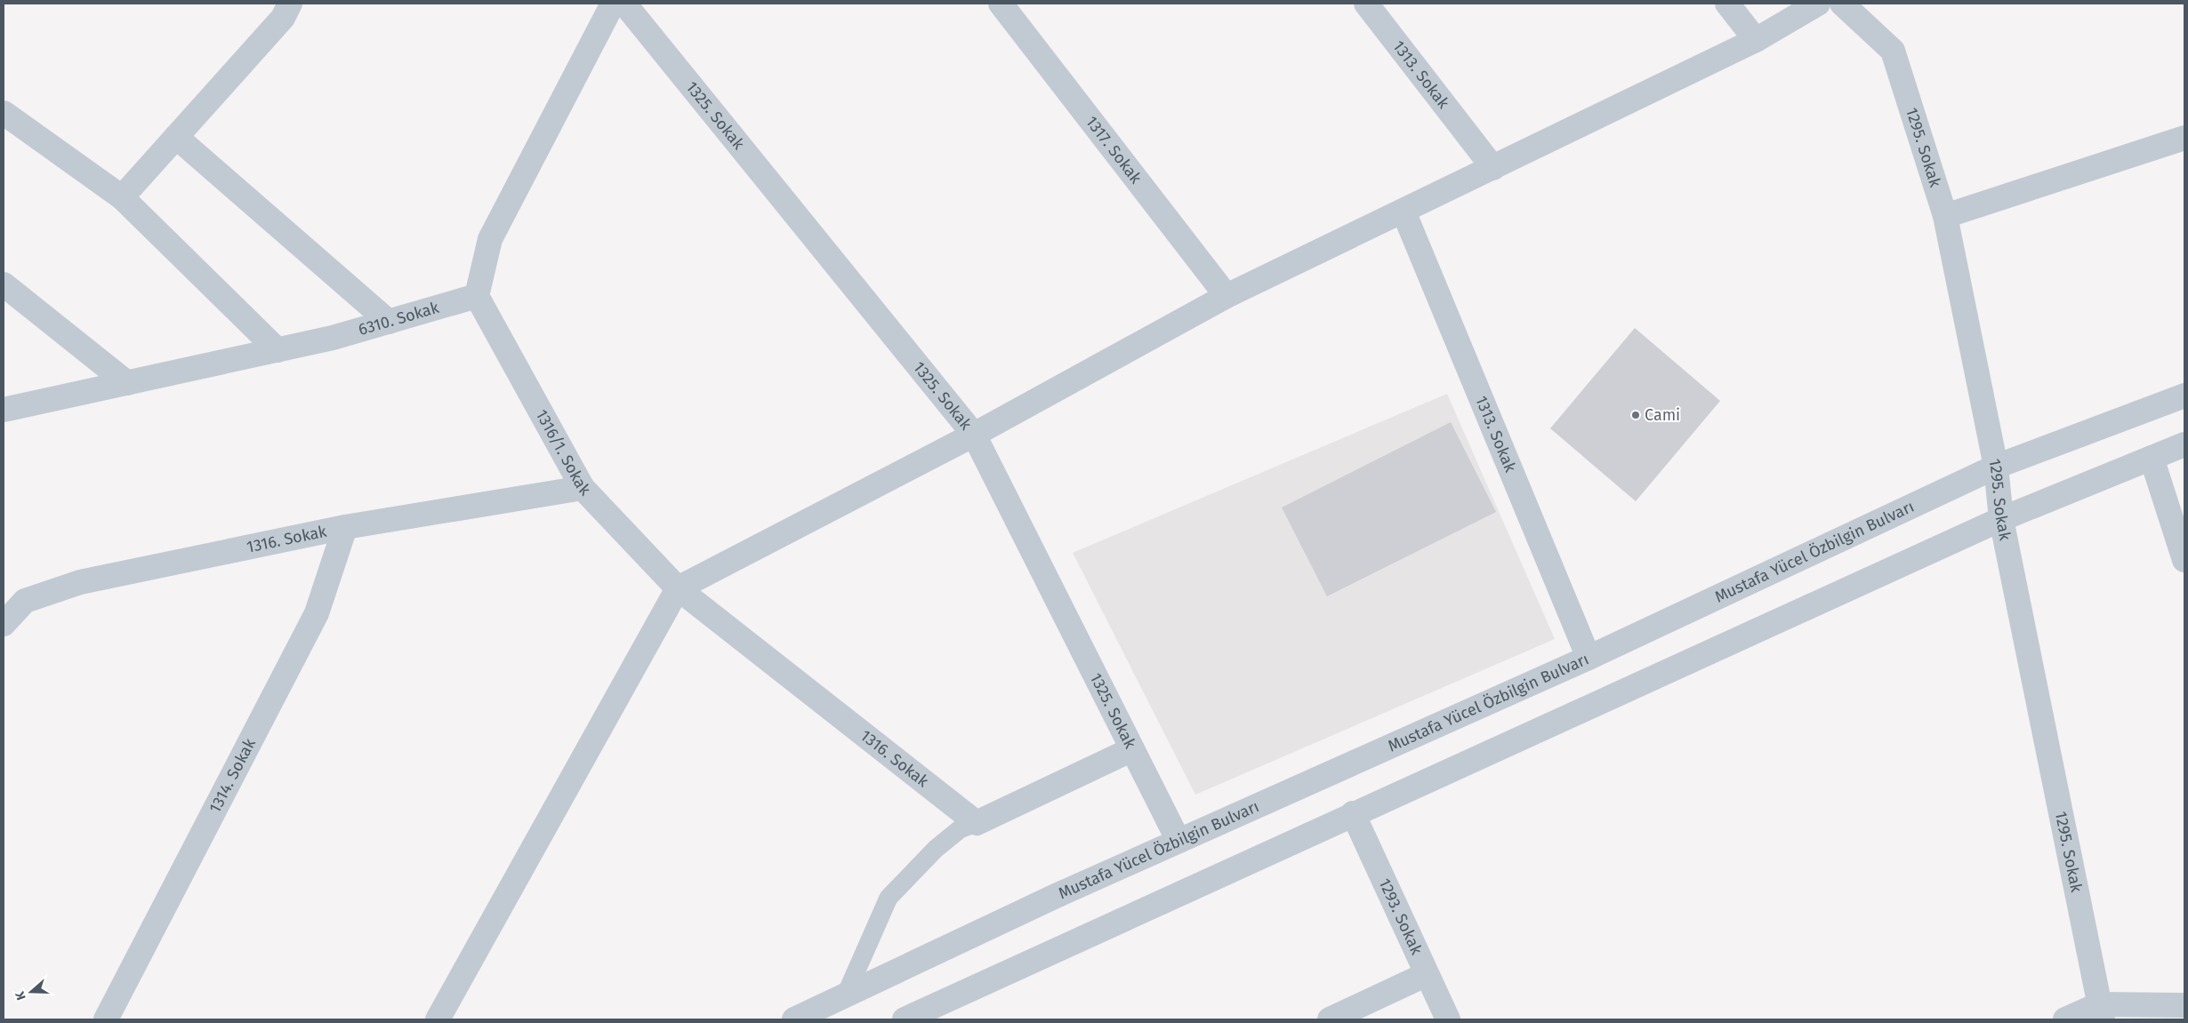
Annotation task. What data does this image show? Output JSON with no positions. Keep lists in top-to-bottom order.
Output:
{
  "streets": {
    "street": [
      "1313. Sokak",
      "1325. Sokak",
      "1295. Sokak",
      "1317. Sokak",
      "6310. Sokak",
      "1316/1. Sokak",
      "1316. Sokak",
      "Mustafa Yücel Özbilgin Bulvarı",
      "1314. Sokak",
      "1293. Sokak"
    ]
  },
  "crossings": [
    ["1313. Sokak", "Mustafa Yücel Özbilgin Bulvarı"],
    ["1325. Sokak", "Mustafa Yücel Özbilgin Bulvarı"],
    ["1295. Sokak", "Mustafa Yücel Özbilgin Bulvarı"],
    ["6310. Sokak", "1316/1. Sokak"],
    ["1316/1. Sokak", "1316. Sokak"],
    ["1316. Sokak", "1314. Sokak"]
  ],
  "places": ["Cami"],
  "north": "left"
}
